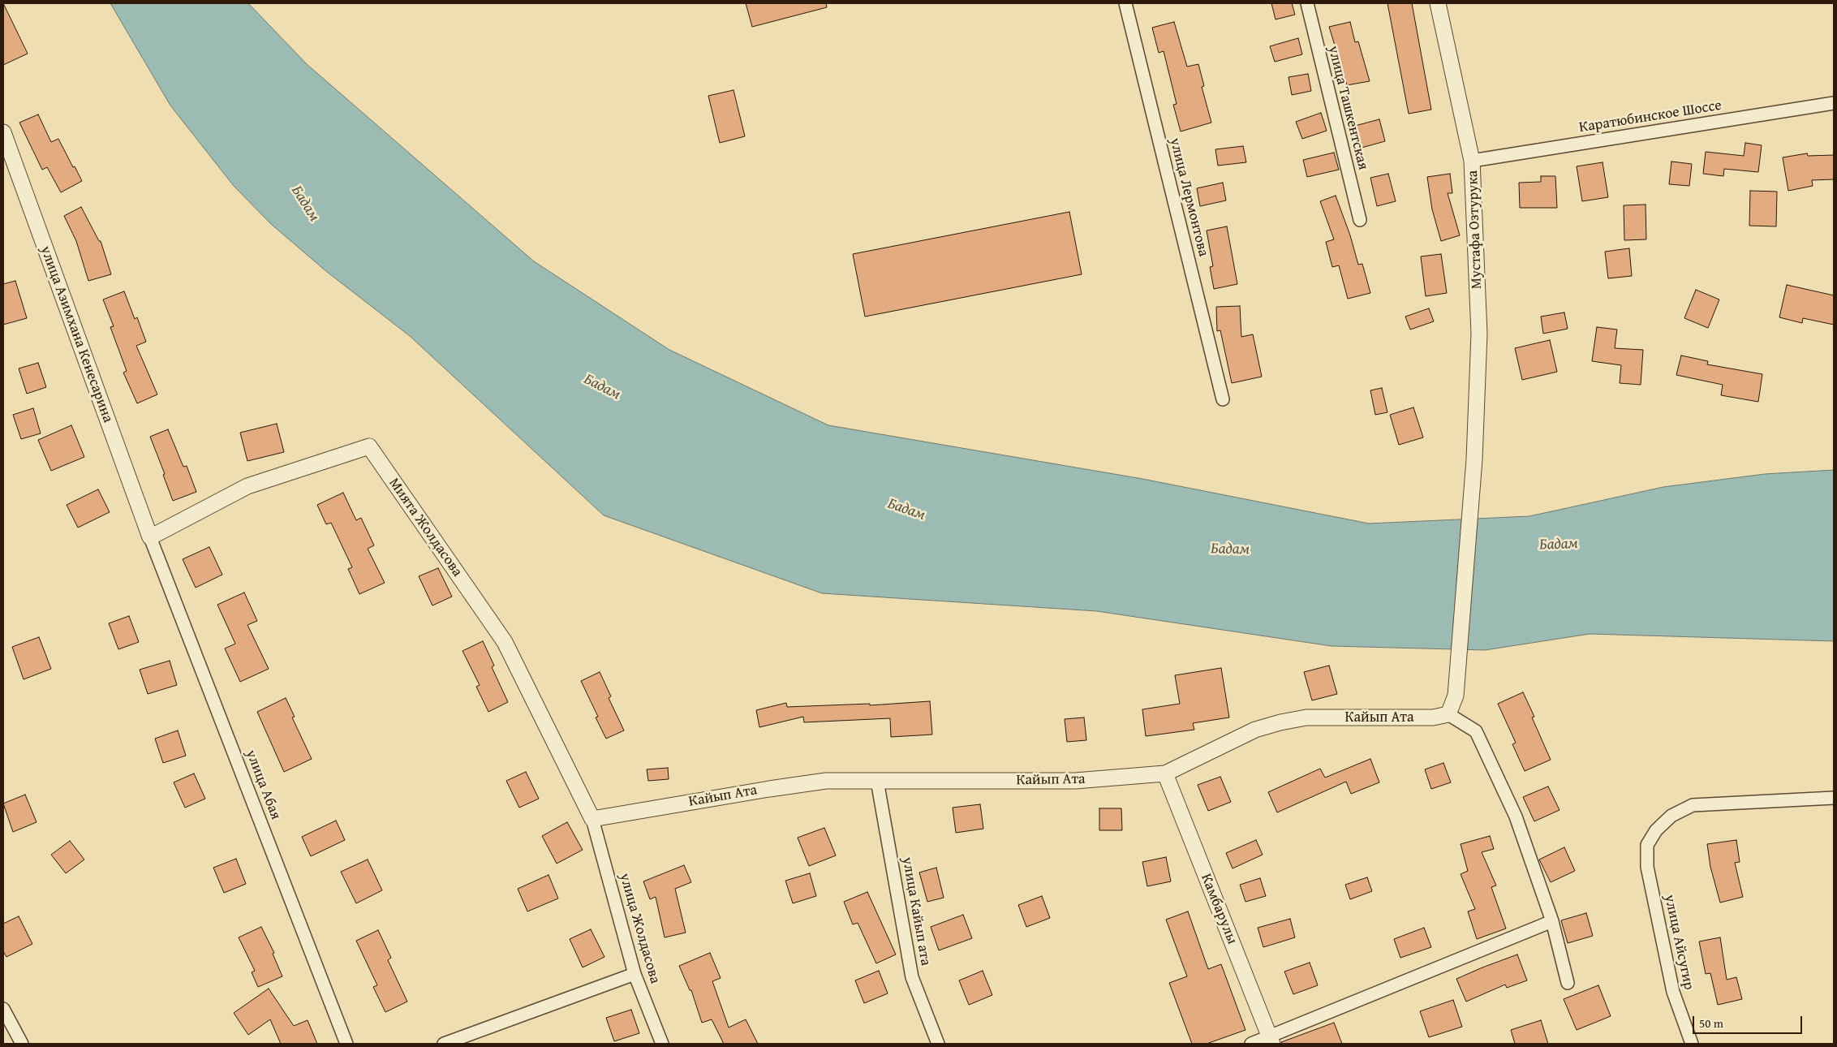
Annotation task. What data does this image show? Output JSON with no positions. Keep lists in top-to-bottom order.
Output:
{
  "streets": {
    "street": [
      "улица Ташкентская",
      "Каратюбинское Шоссе",
      "улица Лермонтова",
      "Мустафа Озтурука",
      "улица Азимхана Кенесарина",
      "Мията Жолдасова",
      "Кайып Ата",
      "улица Абая",
      "Камбарулы",
      "улица Кайып ата",
      "улица Жолдасова",
      "улица Айсугир"
    ]
  },
  "crossings": [
    ["Каратюбинское Шоссе", "Мустафа Озтурука"],
    ["Мустафа Озтурука", "Кайып Ата"],
    ["улица Азимхана Кенесарина", "Мията Жолдасова"],
    ["улица Азимхана Кенесарина", "улица Абая"],
    ["Мията Жолдасова", "Кайып Ата"],
    ["Мията Жолдасова", "улица Абая"],
    ["Мията Жолдасова", "улица Жолдасова"],
    ["Кайып Ата", "Камбарулы"],
    ["Кайып Ата", "улица Кайып ата"],
    ["Кайып Ата", "улица Жолдасова"]
  ],
  "water": ["Бадам"],
  "scale_bar": "50 m"
}
